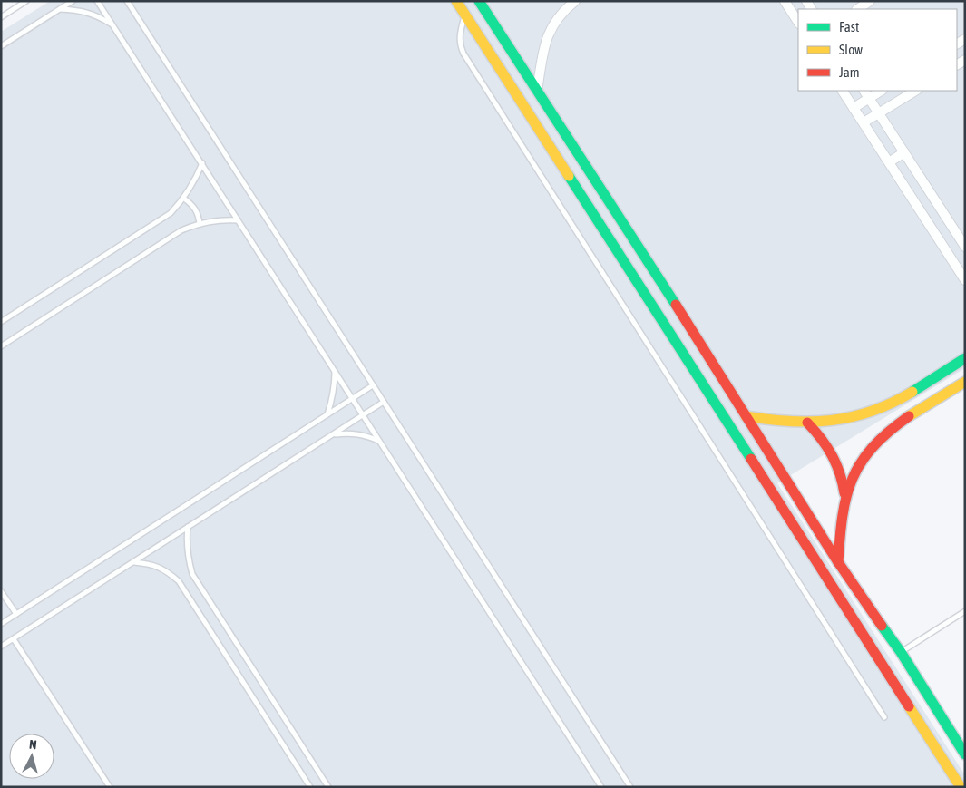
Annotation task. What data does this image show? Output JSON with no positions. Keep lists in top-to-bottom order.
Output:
{
  "legend": ["Fast", "Slow", "Jam"],
  "north": "top"
}
